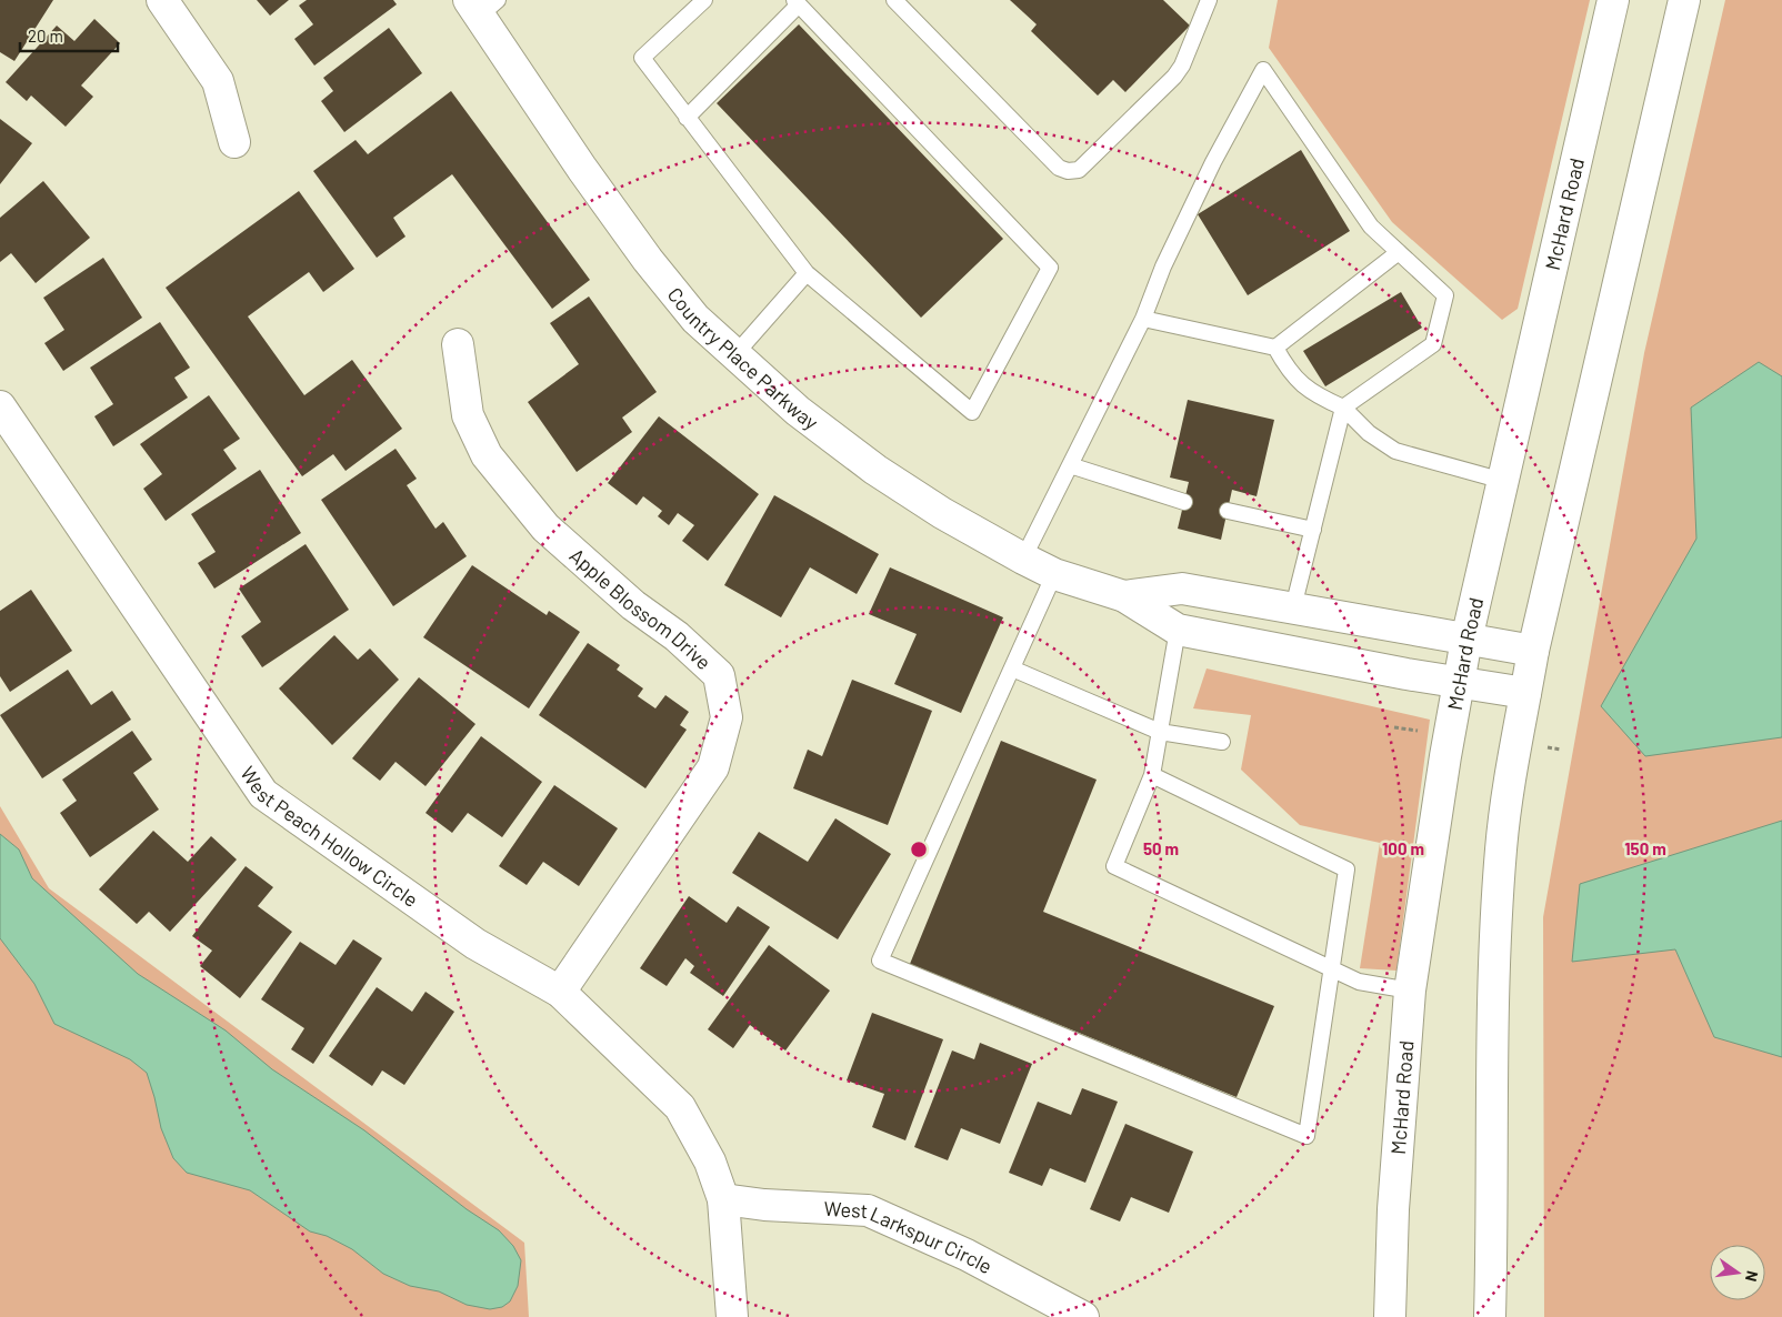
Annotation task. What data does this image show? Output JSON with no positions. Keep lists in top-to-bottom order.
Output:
{
  "streets": {
    "street": [
      "McHard Road",
      "Country Place Parkway",
      "Apple Blossom Drive",
      "West Peach Hollow Circle",
      "West Larkspur Circle"
    ]
  },
  "crossings": [
    ["Apple Blossom Drive", "West Peach Hollow Circle"],
    ["West Peach Hollow Circle", "West Larkspur Circle"]
  ],
  "scale_bar": "20 m",
  "north": "right",
  "rings": ["50 m", "100 m", "150 m"]
}
